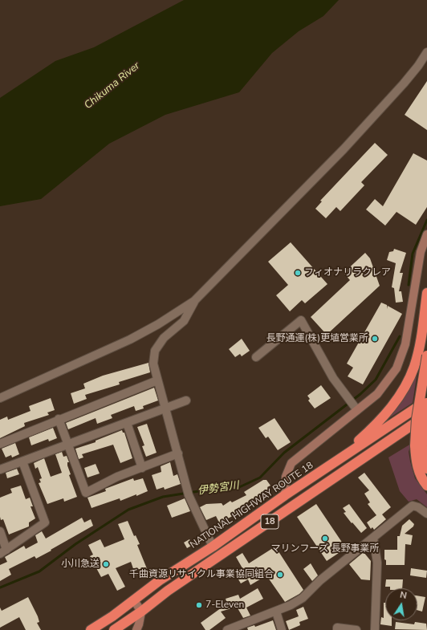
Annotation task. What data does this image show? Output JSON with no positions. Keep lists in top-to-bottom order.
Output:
{
  "streets": {
    "highway": ["NATIONAL HIGHWAY ROUTE 18", "18"]
  },
  "water": ["Chikuma River", "伊勢宮川"],
  "places": [
    "フィオナリラクレア",
    "長野通運(株)更埴営業所",
    "マリンフーズ 長野事業所",
    "小川急送",
    "千曲資源リサイクル事業協同組合",
    "7-Eleven"
  ],
  "north": "top"
}
